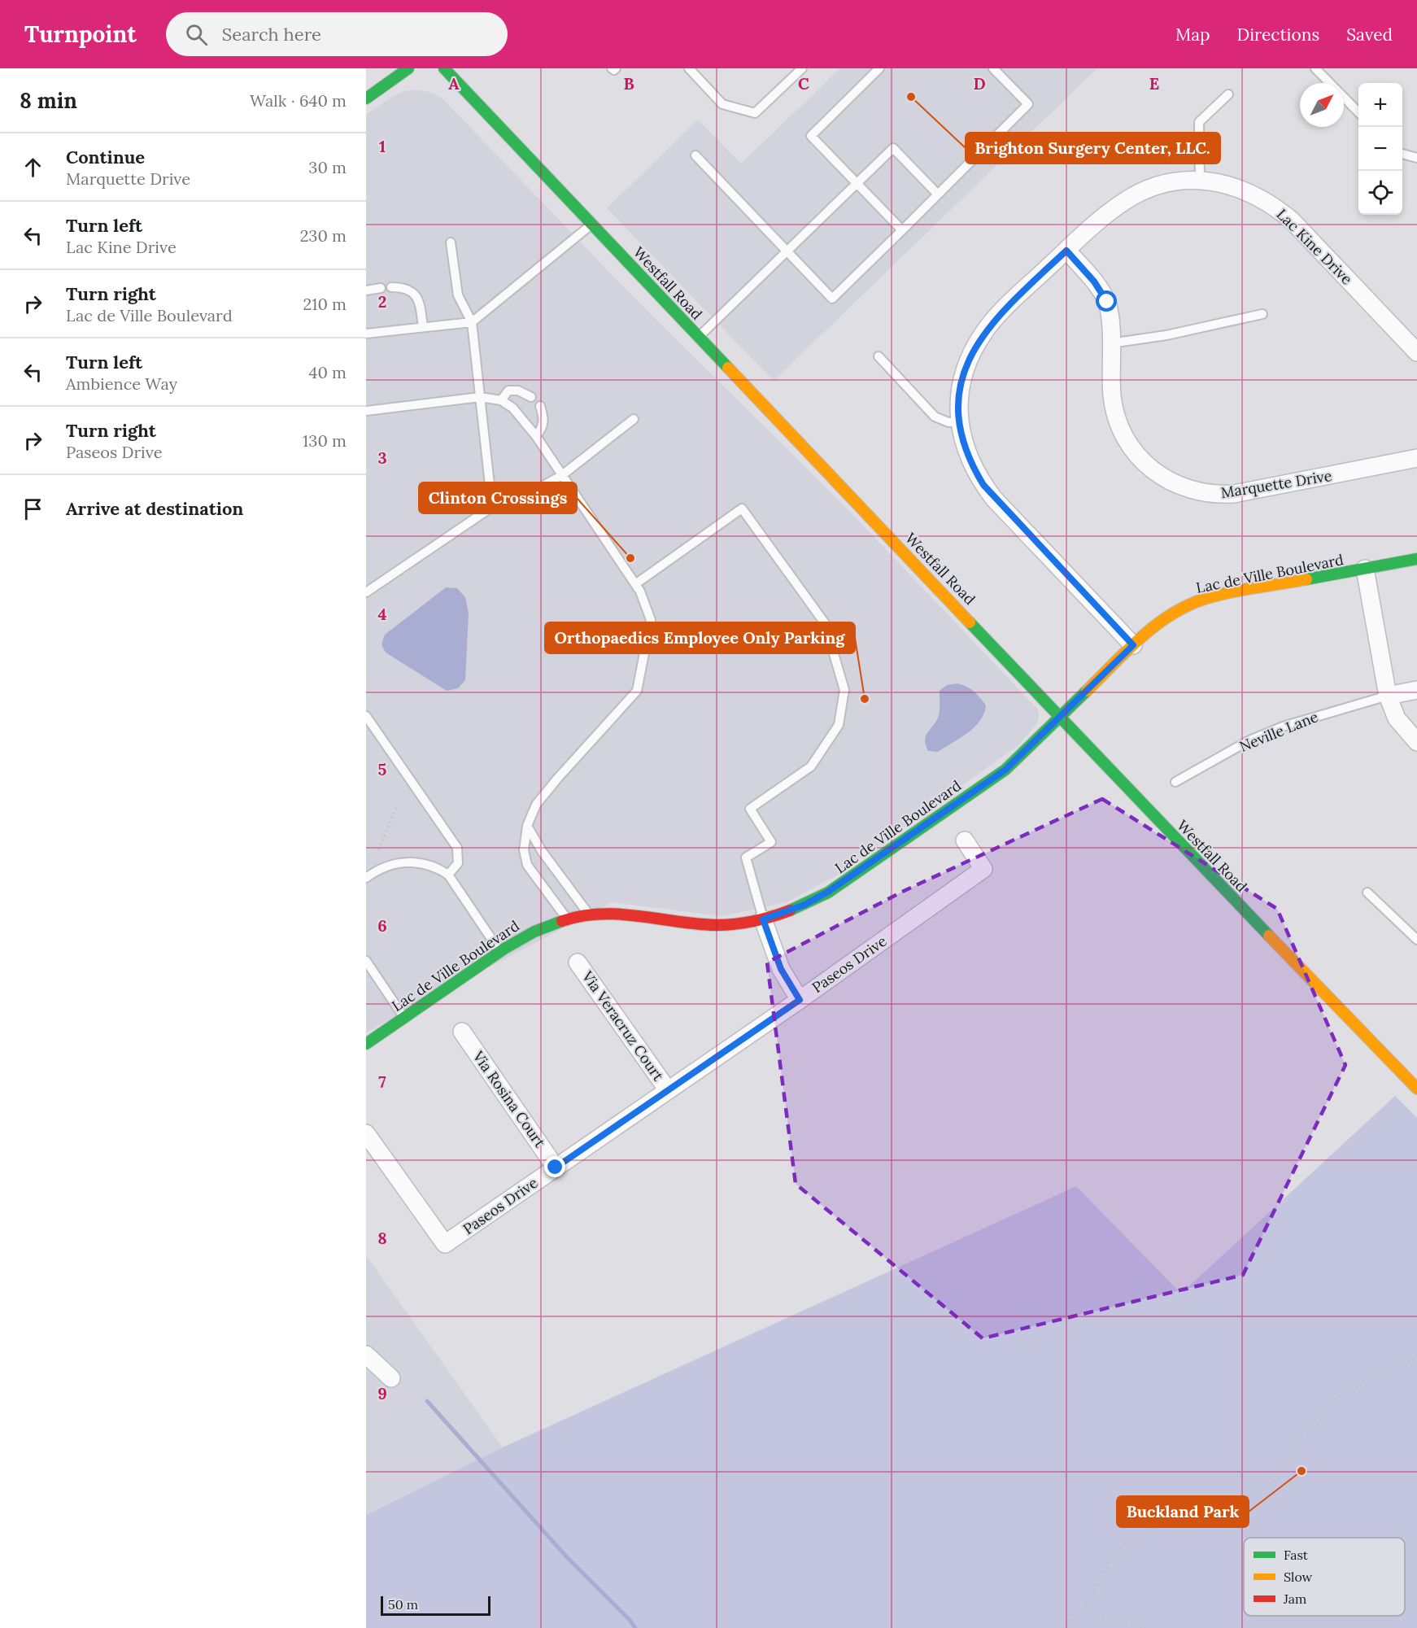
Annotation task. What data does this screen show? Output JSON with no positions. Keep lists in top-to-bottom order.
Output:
{
  "streets": {
    "street": [
      "Lac Kine Drive",
      "Westfall Road",
      "Marquette Drive",
      "Lac de Ville Boulevard",
      "Paseos Drive",
      "Via Veracruz Court",
      "Via Rosina Court"
    ],
    "lane": ["Neville Lane"]
  },
  "crossings": [
    ["Lac Kine Drive", "Marquette Drive"],
    ["Lac Kine Drive", "Lac de Ville Boulevard"],
    ["Westfall Road", "Lac de Ville Boulevard"],
    ["Paseos Drive", "Via Veracruz Court"],
    ["Paseos Drive", "Via Rosina Court"]
  ],
  "places": [
    "Brighton Surgery Center, LLC.",
    "Clinton Crossings",
    "Orthopaedics Employee Only Parking",
    "Buckland Park"
  ],
  "legend": ["Fast", "Slow", "Jam"],
  "scale_bar": "50 m",
  "north": "top right",
  "page": {
    "header": "Turnpoint",
    "search": "Search here",
    "nav": ["Map", "Directions", "Saved"],
    "heading": ["8 min", "Walk · 640 m"],
    "map_buttons": ["+", "−"],
    "list": [
      ["Continue", "Marquette Drive", "30 m"],
      ["Turn left", "Lac Kine Drive", "230 m"],
      ["Turn right", "Lac de Ville Boulevard", "210 m"],
      ["Turn left", "Ambience Way", "40 m"],
      ["Turn right", "Paseos Drive", "130 m"],
      "Arrive at destination"
    ],
    "scale": "50 m"
  },
  "grid": {
    "columns": [
      "A",
      "B",
      "C",
      "D",
      "E"
    ],
    "rows": [
      "1",
      "2",
      "3",
      "4",
      "5",
      "6",
      "7",
      "8",
      "9"
    ]
  }
}
